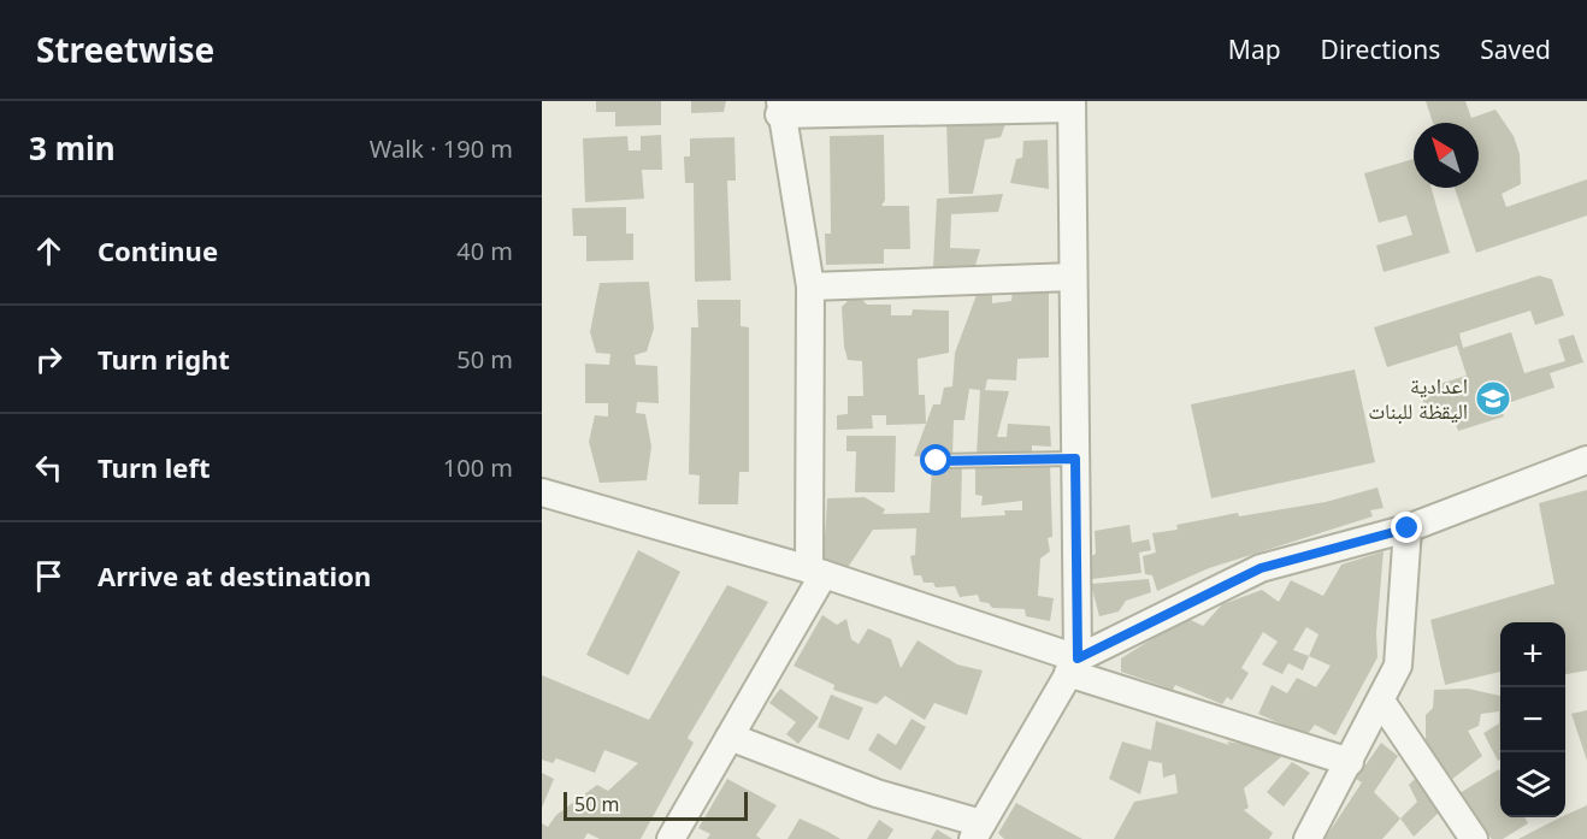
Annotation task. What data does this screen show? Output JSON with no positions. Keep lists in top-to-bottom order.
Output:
{
  "places": {
    "school or university": ["اعدادية اليقظة للبنات"]
  },
  "scale_bar": "50 m",
  "north": "top left",
  "page": {
    "header": "Streetwise",
    "nav": ["Map", "Directions", "Saved"],
    "heading": ["3 min", "Walk · 190 m"],
    "list": [
      ["Continue", "40 m"],
      ["Turn right", "50 m"],
      ["Turn left", "100 m"],
      "Arrive at destination"
    ],
    "map_buttons": ["+", "−"],
    "scale": "50 m"
  }
}
